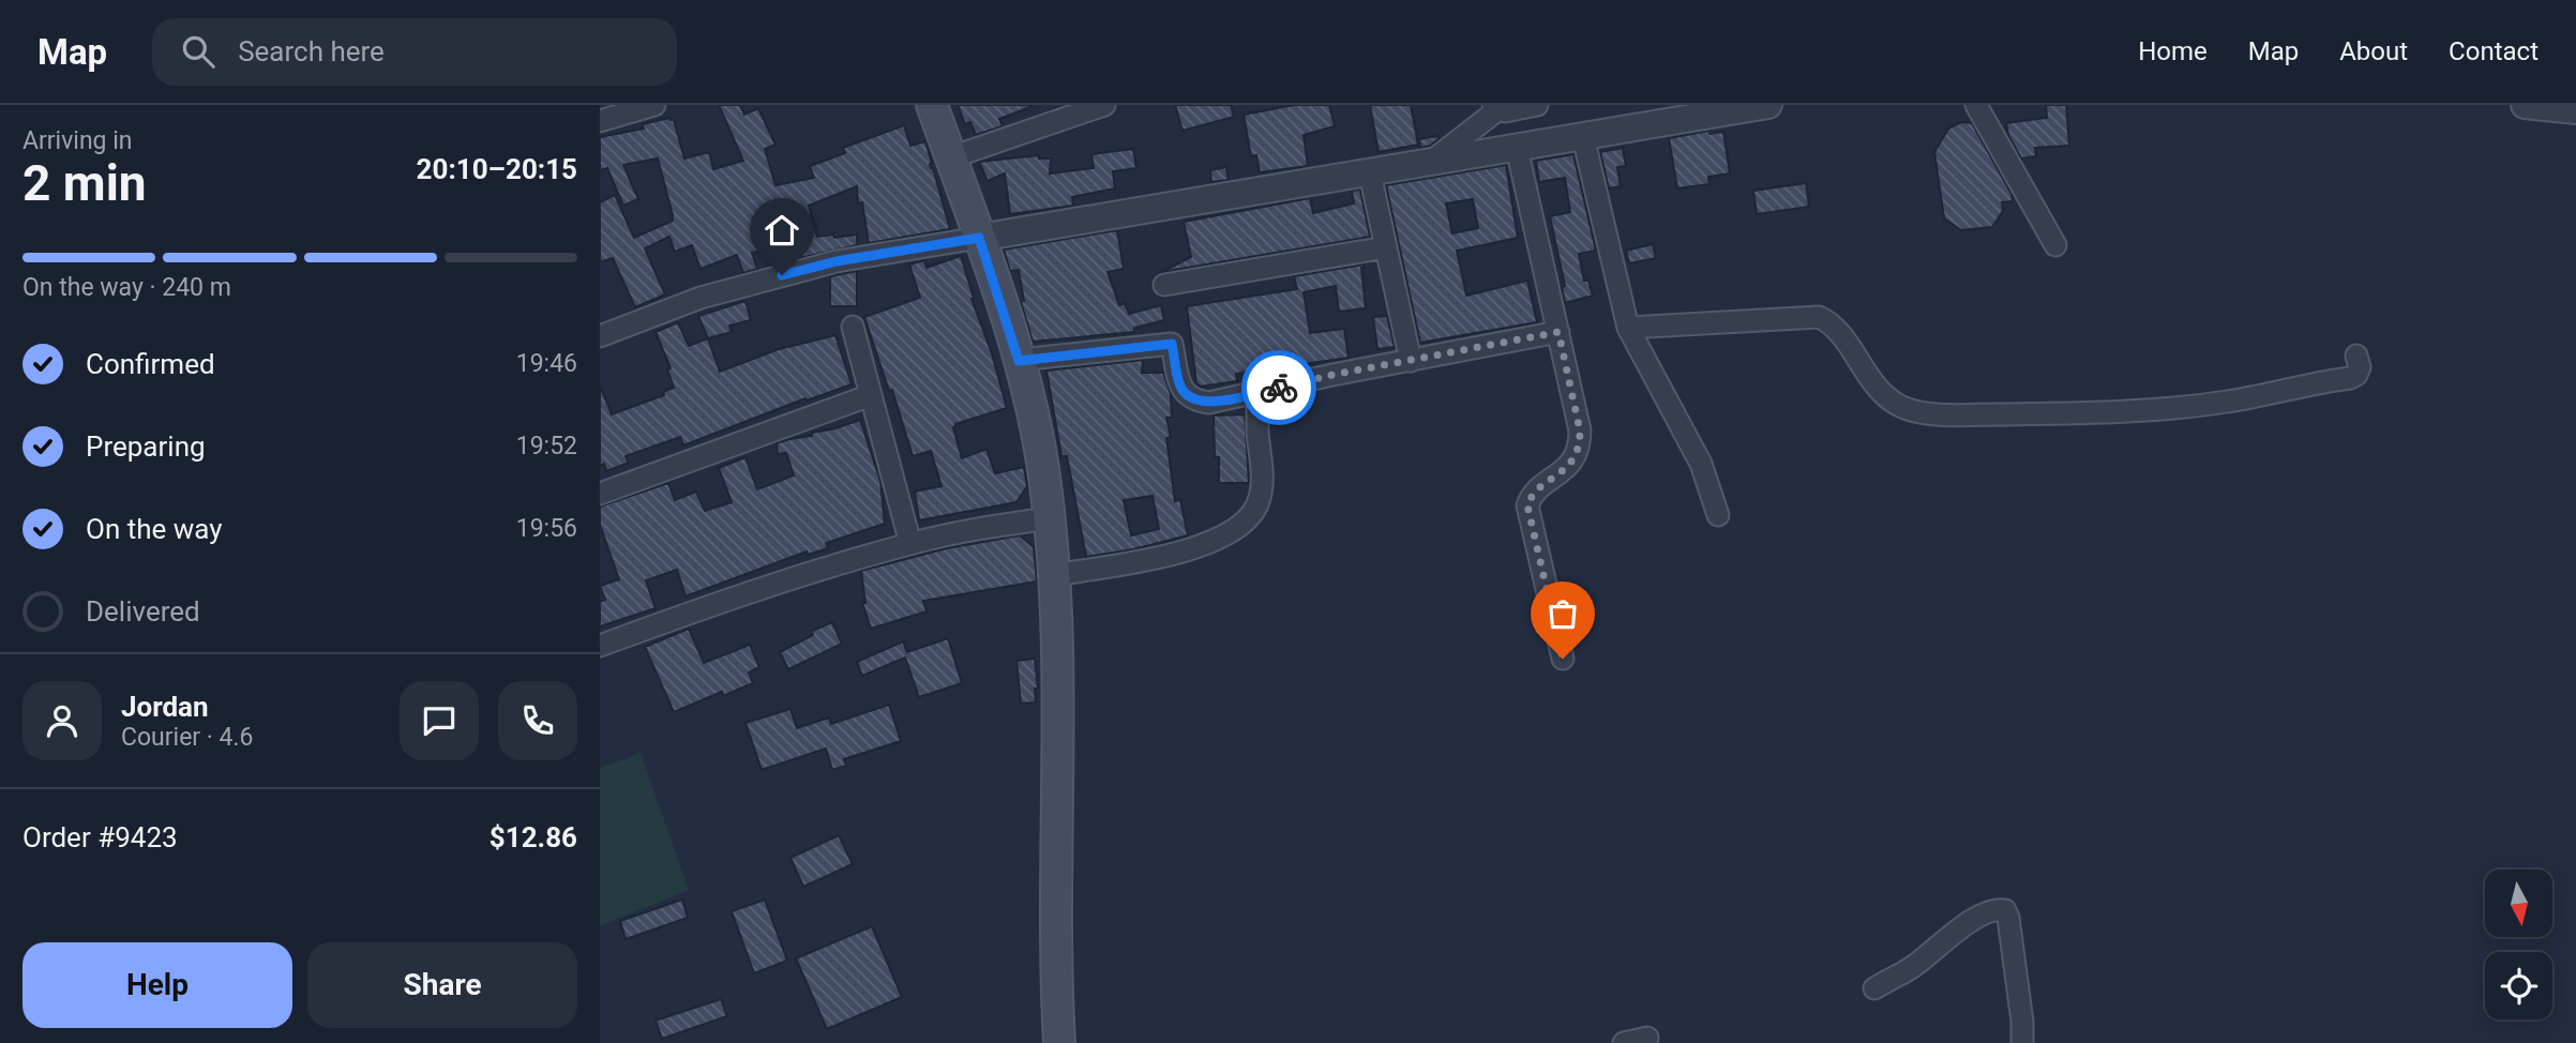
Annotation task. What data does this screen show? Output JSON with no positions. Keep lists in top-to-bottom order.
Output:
{
  "north": "bottom",
  "page": {
    "header": "Map",
    "search": "Search here",
    "nav": [
      "Home",
      "Map",
      "About",
      "Contact"
    ],
    "heading": ["2 min", "Arriving in", "20:10–20:15"],
    "panel": [
      "Jordan",
      "Courier · 4.6",
      "Order #9423",
      "$12.86"
    ],
    "bar": "On the way · 240 m",
    "list": [
      ["Confirmed", "19:46"],
      ["Preparing", "19:52"],
      ["On the way", "19:56"],
      "Delivered"
    ],
    "buttons": ["Help", "Share"]
  }
}
